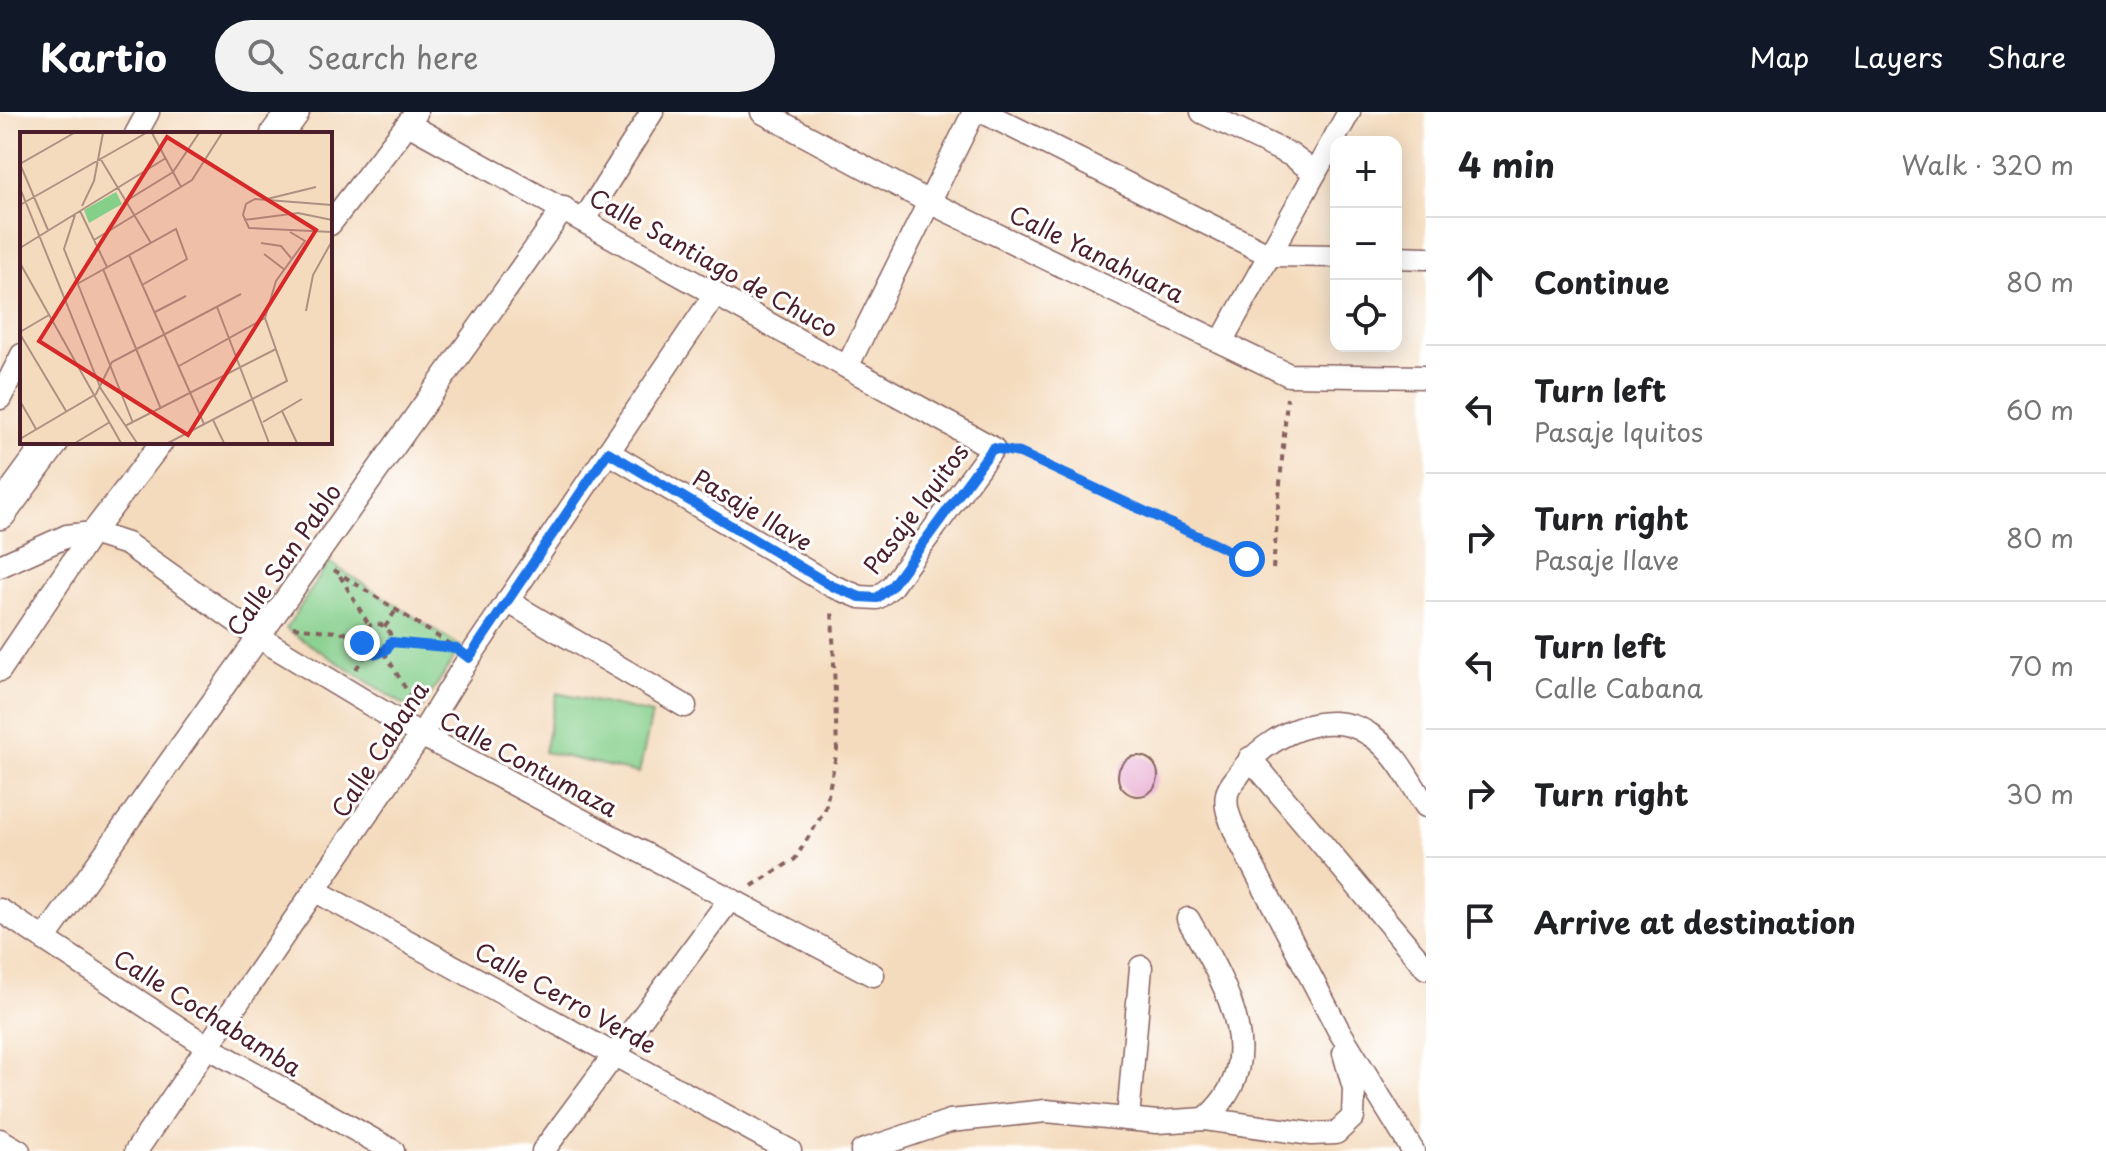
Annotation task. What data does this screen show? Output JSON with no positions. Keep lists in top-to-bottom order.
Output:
{
  "streets": {
    "street": [
      "Calle Yanahuara",
      "Calle Santiago de Chuco",
      "Pasaje Iquitos",
      "Pasaje Ilave",
      "Calle San Pablo",
      "Calle Cabana",
      "Calle Contumaza",
      "Calle Cerro Verde",
      "Calle Cochabamba"
    ]
  },
  "crossings": [
    ["Calle Santiago de Chuco", "Pasaje Iquitos"],
    ["Calle Santiago de Chuco", "Calle San Pablo"],
    ["Calle Santiago de Chuco", "Calle Cabana"],
    ["Pasaje Iquitos", "Pasaje Ilave"],
    ["Pasaje Ilave", "Calle Cabana"],
    ["Calle San Pablo", "Calle Contumaza"],
    ["Calle San Pablo", "Calle Cochabamba"],
    ["Calle Cabana", "Calle Contumaza"],
    ["Calle Cabana", "Calle Cerro Verde"],
    ["Calle Cabana", "Calle Cochabamba"]
  ],
  "page": {
    "header": "Kartio",
    "search": "Search here",
    "nav": ["Map", "Layers", "Share"],
    "heading": ["4 min", "Walk · 320 m"],
    "map_buttons": ["+", "−"],
    "list": [
      ["Continue", "80 m"],
      ["Turn left", "Pasaje Iquitos", "60 m"],
      ["Turn right", "Pasaje Ilave", "80 m"],
      ["Turn left", "Calle Cabana", "70 m"],
      ["Turn right", "30 m"],
      "Arrive at destination"
    ]
  }
}
